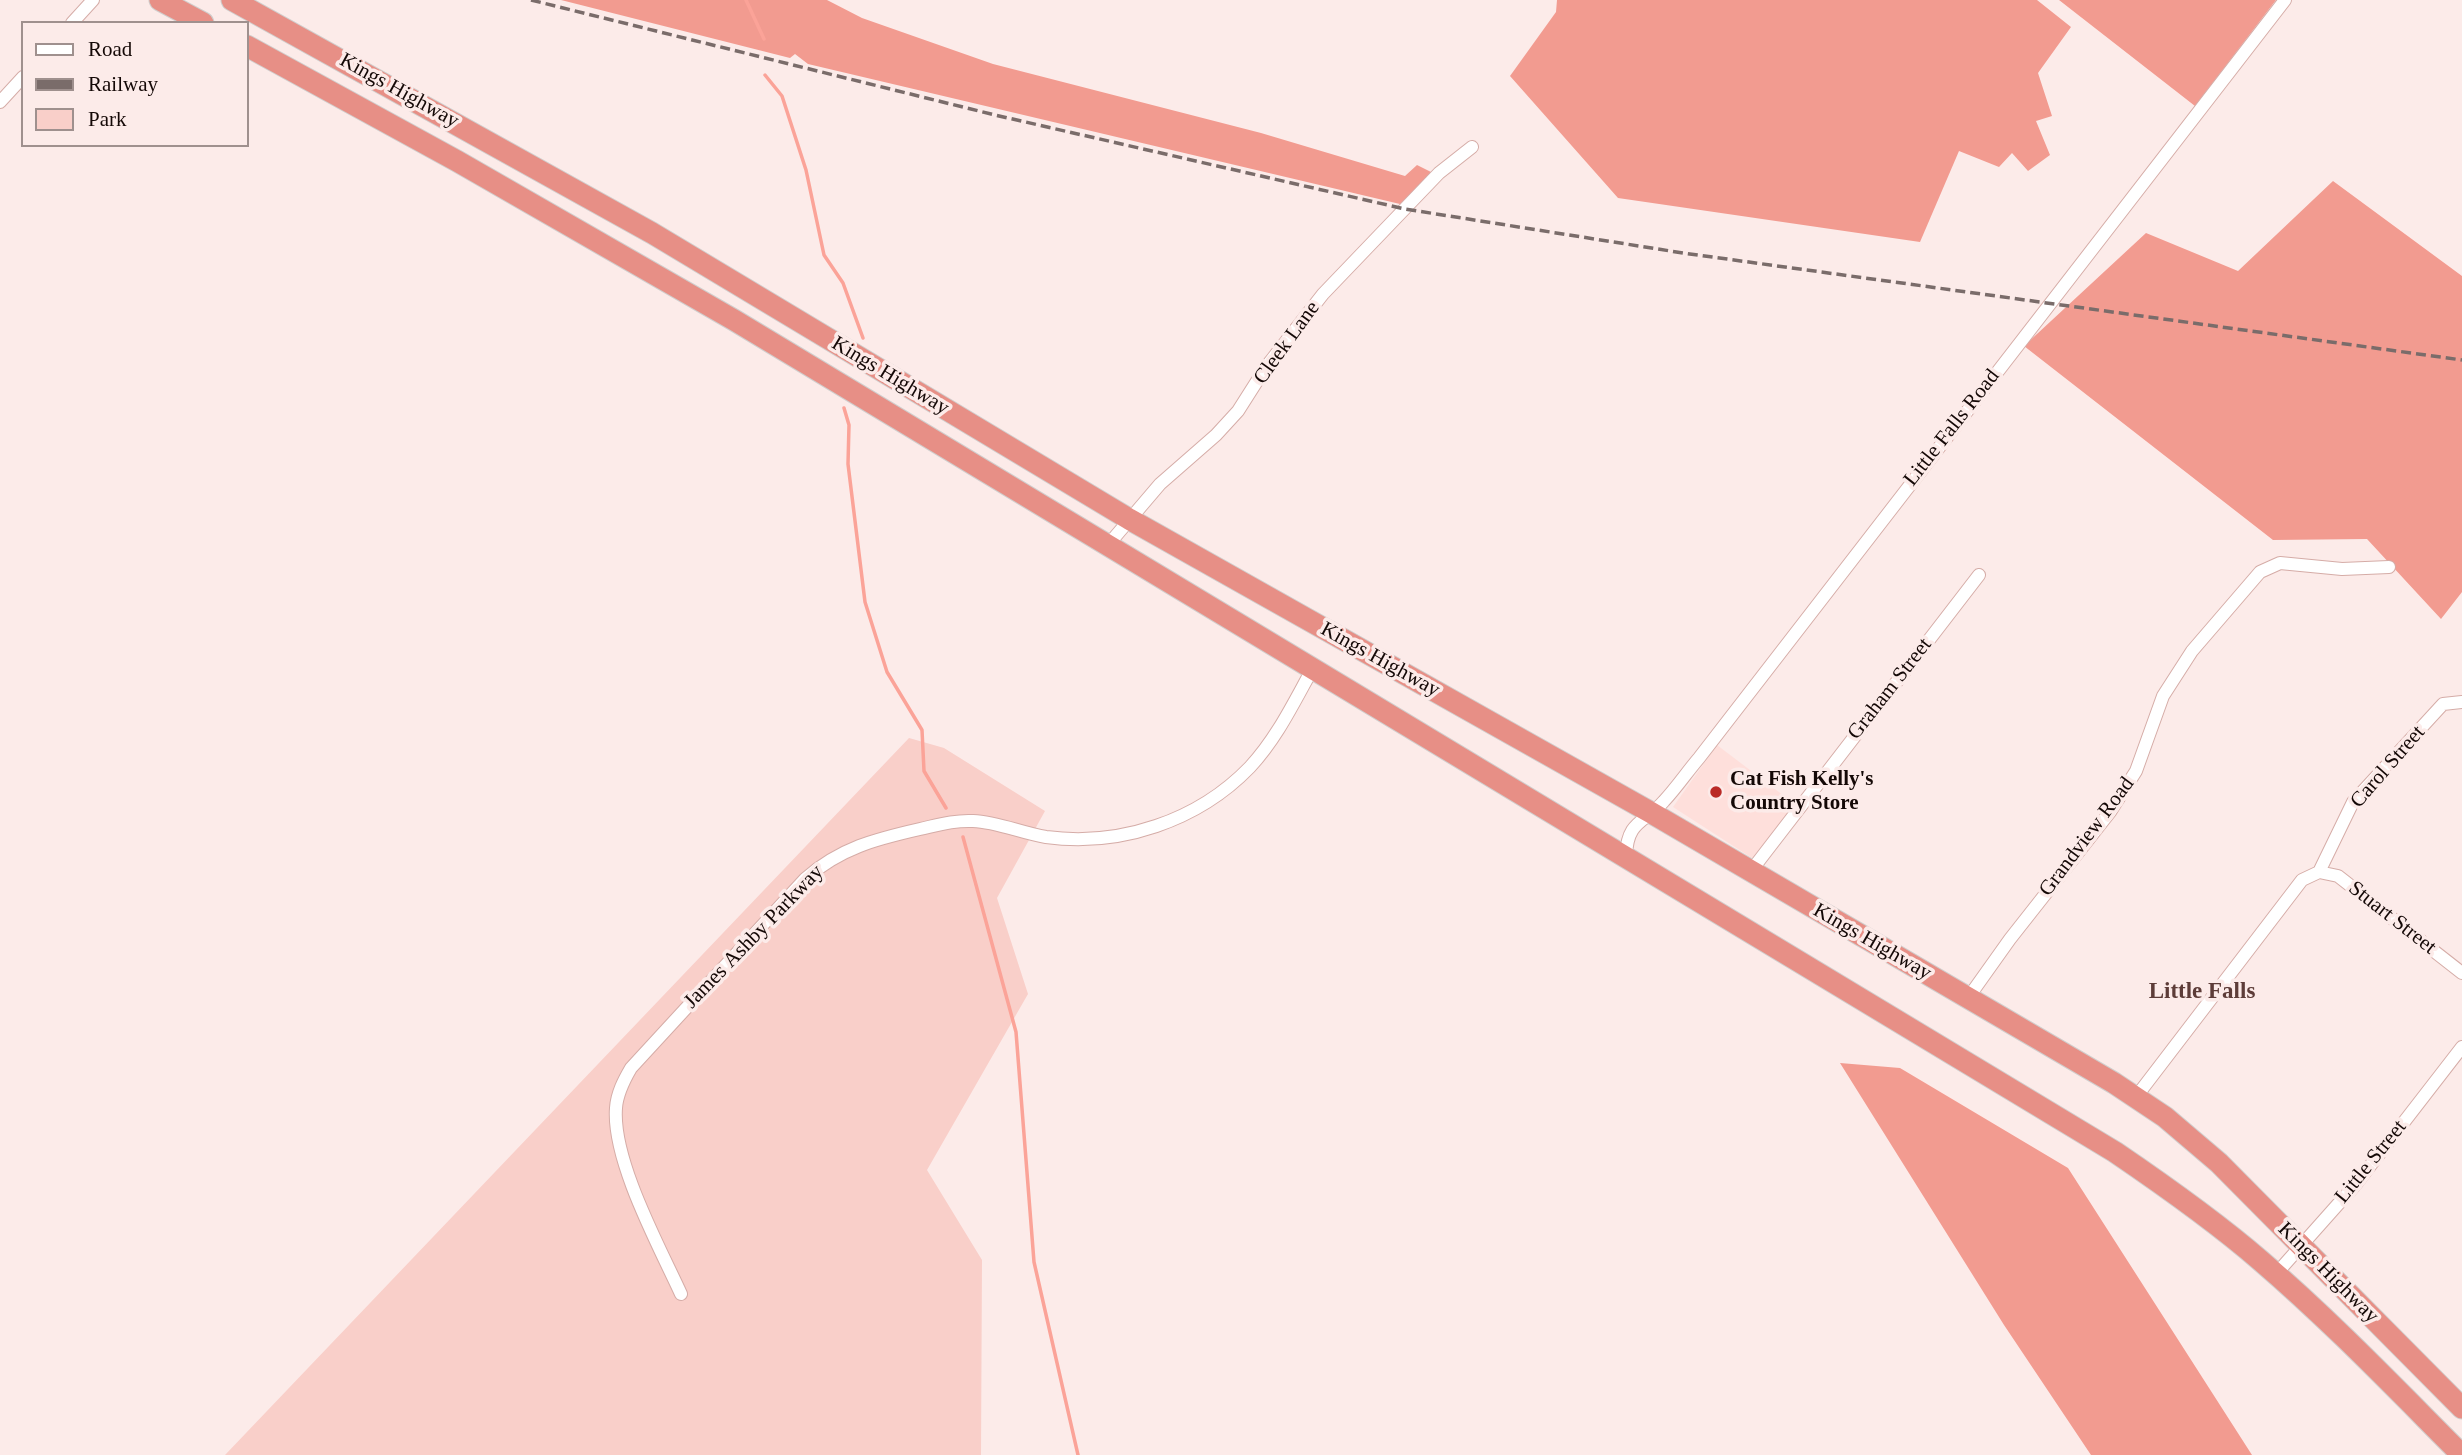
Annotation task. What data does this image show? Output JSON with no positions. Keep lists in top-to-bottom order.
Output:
{
  "streets": {
    "highway": ["Kings Highway"],
    "street": [
      "Cleek Lane",
      "Little Falls Road",
      "Graham Street",
      "Carol Street",
      "Grandview Road",
      "Stuart Street",
      "James Ashby Parkway",
      "Little Street"
    ]
  },
  "crossings": [
    ["Kings Highway", "Cleek Lane"],
    ["Kings Highway", "Little Falls Road"],
    ["Kings Highway", "Graham Street"],
    ["Kings Highway", "Carol Street"],
    ["Kings Highway", "Grandview Road"],
    ["Kings Highway", "James Ashby Parkway"],
    ["Kings Highway", "Little Street"],
    ["Carol Street", "Stuart Street"]
  ],
  "districts": ["Little Falls"],
  "places": ["Cat Fish Kelly's Country Store"],
  "legend": ["Road", "Railway", "Park"]
}
